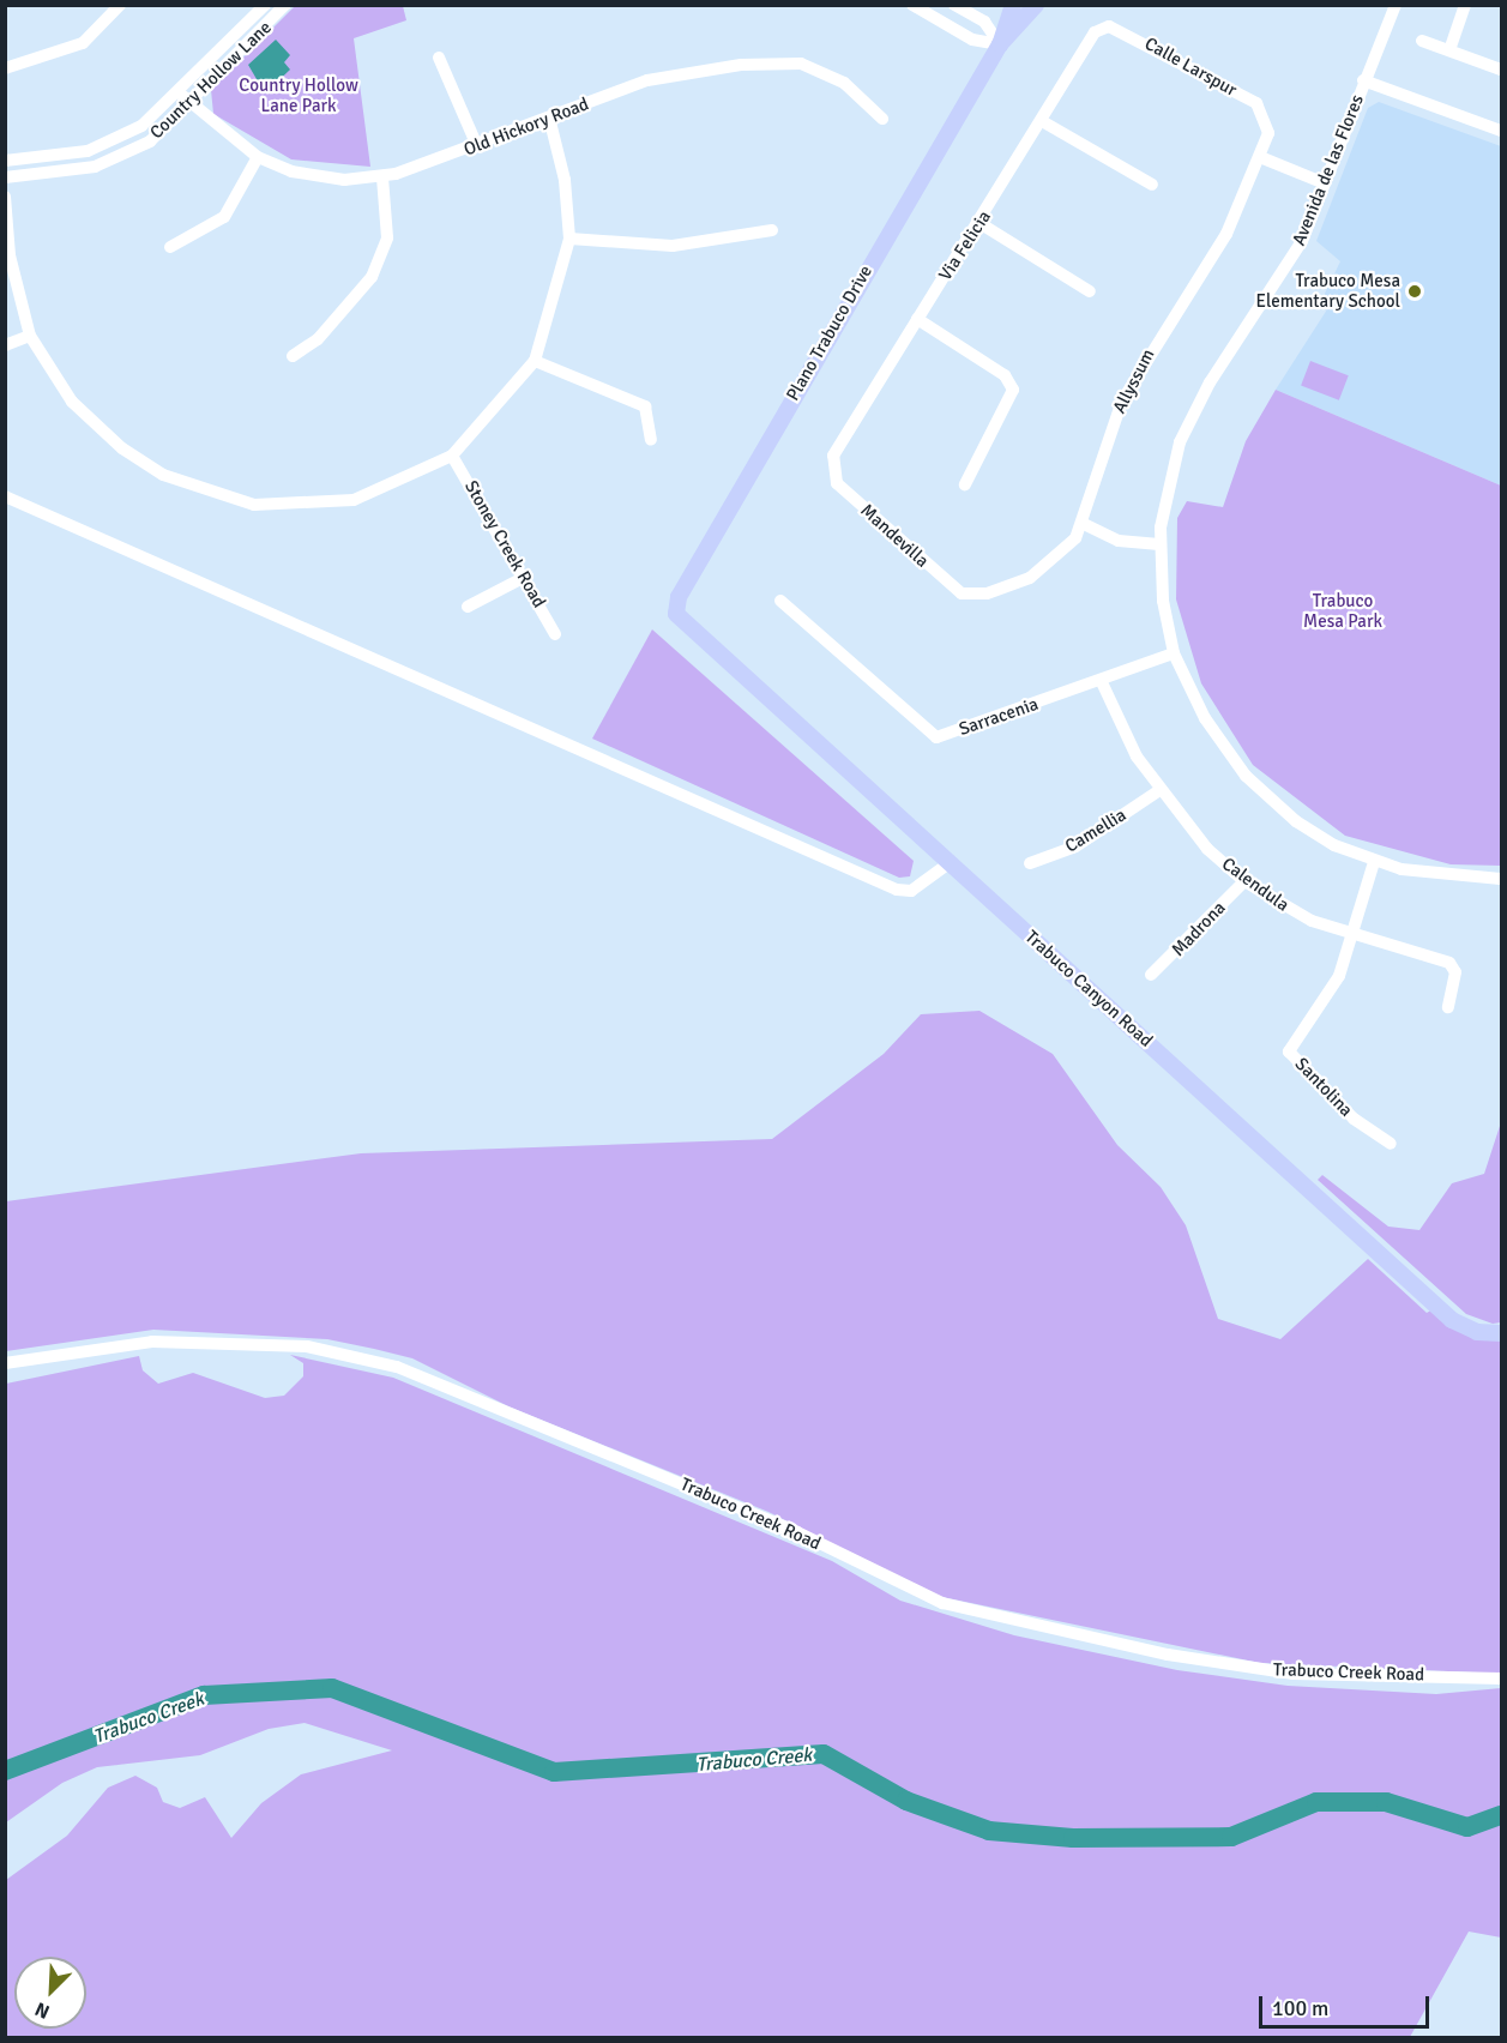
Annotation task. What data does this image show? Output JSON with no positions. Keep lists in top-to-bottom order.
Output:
{
  "streets": {
    "main road": ["Plano Trabuco Drive", "Trabuco Canyon Road"],
    "street": [
      "Calle Larspur",
      "Country Hollow Lane",
      "Old Hickory Road",
      "Avenida de las Flores",
      "Via Felicia",
      "Allyssum",
      "Mandevilla",
      "Stoney Creek Road",
      "Sarracenia",
      "Camellia",
      "Calendula",
      "Madrona",
      "Santolina",
      "Trabuco Creek Road"
    ]
  },
  "crossings": [
    ["Calle Larspur", "Via Felicia"],
    ["Calle Larspur", "Allyssum"],
    ["Country Hollow Lane", "Old Hickory Road"],
    ["Avenida de las Flores", "Sarracenia"],
    ["Avenida de las Flores", "Santolina"],
    ["Via Felicia", "Mandevilla"],
    ["Plano Trabuco Drive", "Trabuco Canyon Road"],
    ["Allyssum", "Mandevilla"],
    ["Sarracenia", "Calendula"],
    ["Camellia", "Calendula"],
    ["Calendula", "Madrona"],
    ["Calendula", "Santolina"]
  ],
  "water": ["Trabuco Creek"],
  "parks": ["Country Hollow Lane Park", "Trabuco Mesa Park"],
  "places": ["Trabuco Mesa Elementary School"],
  "scale_bar": "100 m",
  "north": "bottom left"
}
